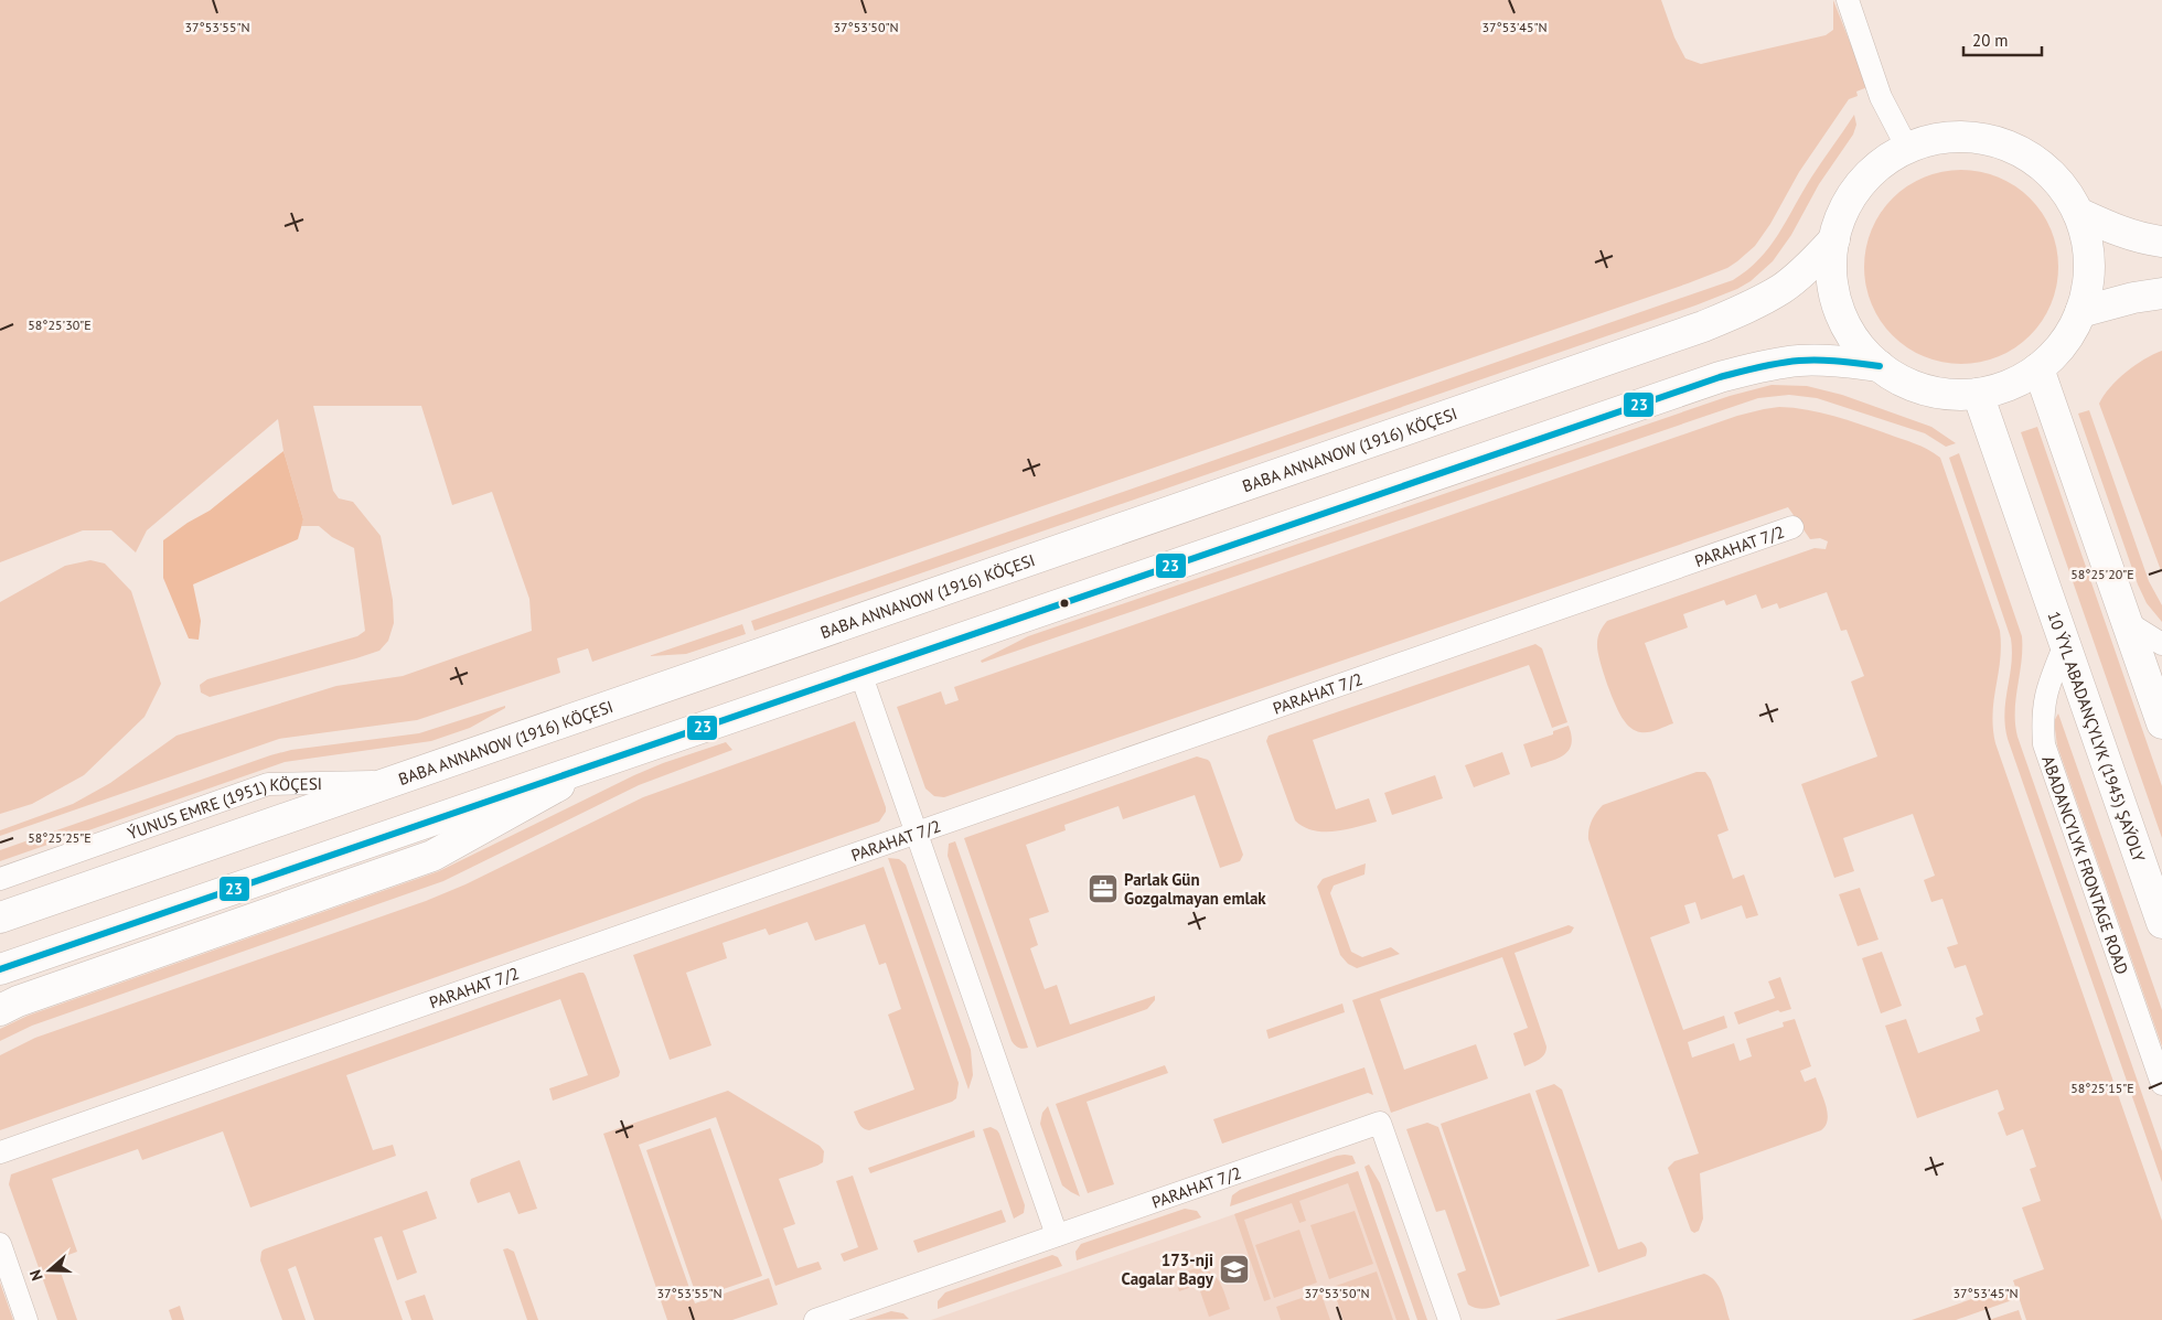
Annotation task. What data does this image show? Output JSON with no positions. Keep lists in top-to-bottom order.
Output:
{
  "streets": {
    "main road": ["BABA ANNANOW (1916) KÖÇESI", "10 ÝYL ABADANÇYLYK (1945) ŞAÝOLY"],
    "street": ["PARAHAT 7/2", "ÝUNUS EMRE (1951) KÖÇESI", "ABADANCYLYK FRONTAGE ROAD"]
  },
  "crossings": [
    ["BABA ANNANOW (1916) KÖÇESI", "ÝUNUS EMRE (1951) KÖÇESI"],
    ["10 ÝYL ABADANÇYLYK (1945) ŞAÝOLY", "ABADANCYLYK FRONTAGE ROAD"]
  ],
  "places": {
    "office": ["Parlak Gün Gozgalmayan emlak"],
    "school or university": ["173-nji Cagalar Bagy"]
  },
  "lines": ["transit line 23"],
  "scale_bar": "20 m",
  "north": "left",
  "coordinates": [
    "37°53'55\"N",
    "37°53'50\"N",
    "37°53'45\"N",
    "58°25'30\"E",
    "58°25'20\"E",
    "58°25'25\"E",
    "58°25'15\"E"
  ]
}
